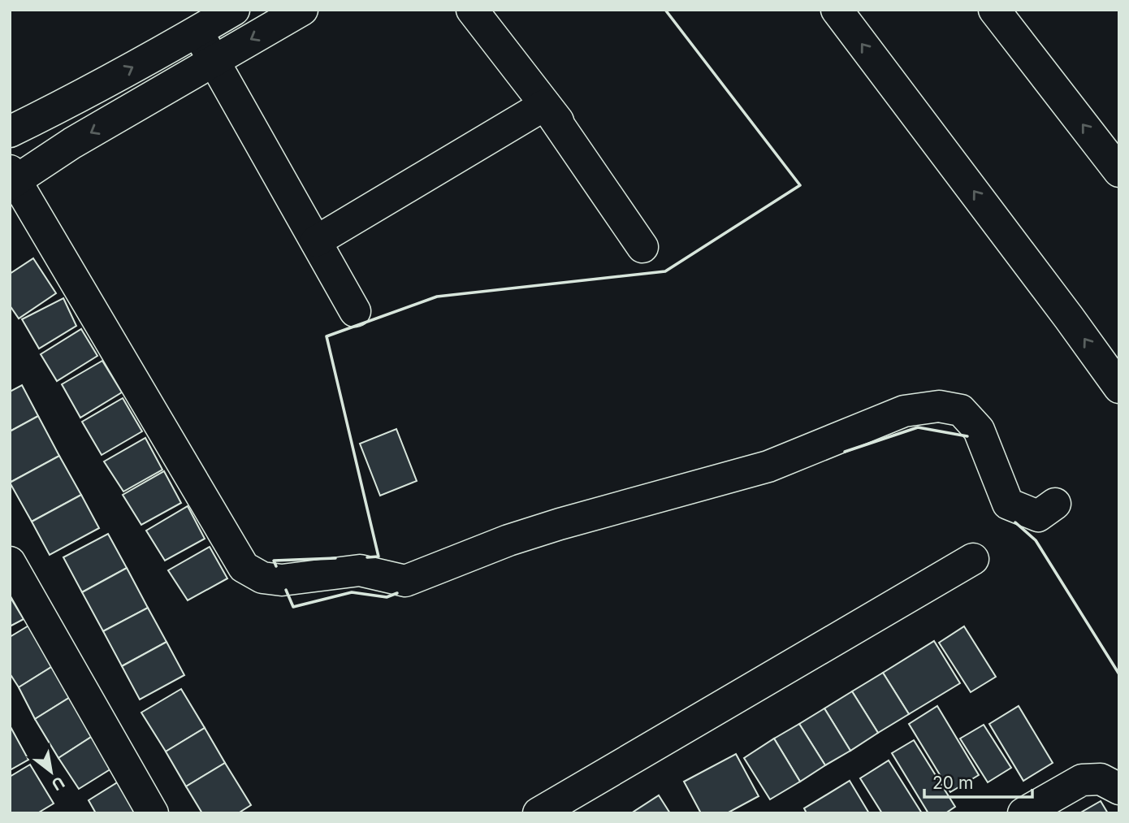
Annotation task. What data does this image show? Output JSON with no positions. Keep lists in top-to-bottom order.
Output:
{
  "scale_bar": "20 m",
  "north": "bottom right"
}
